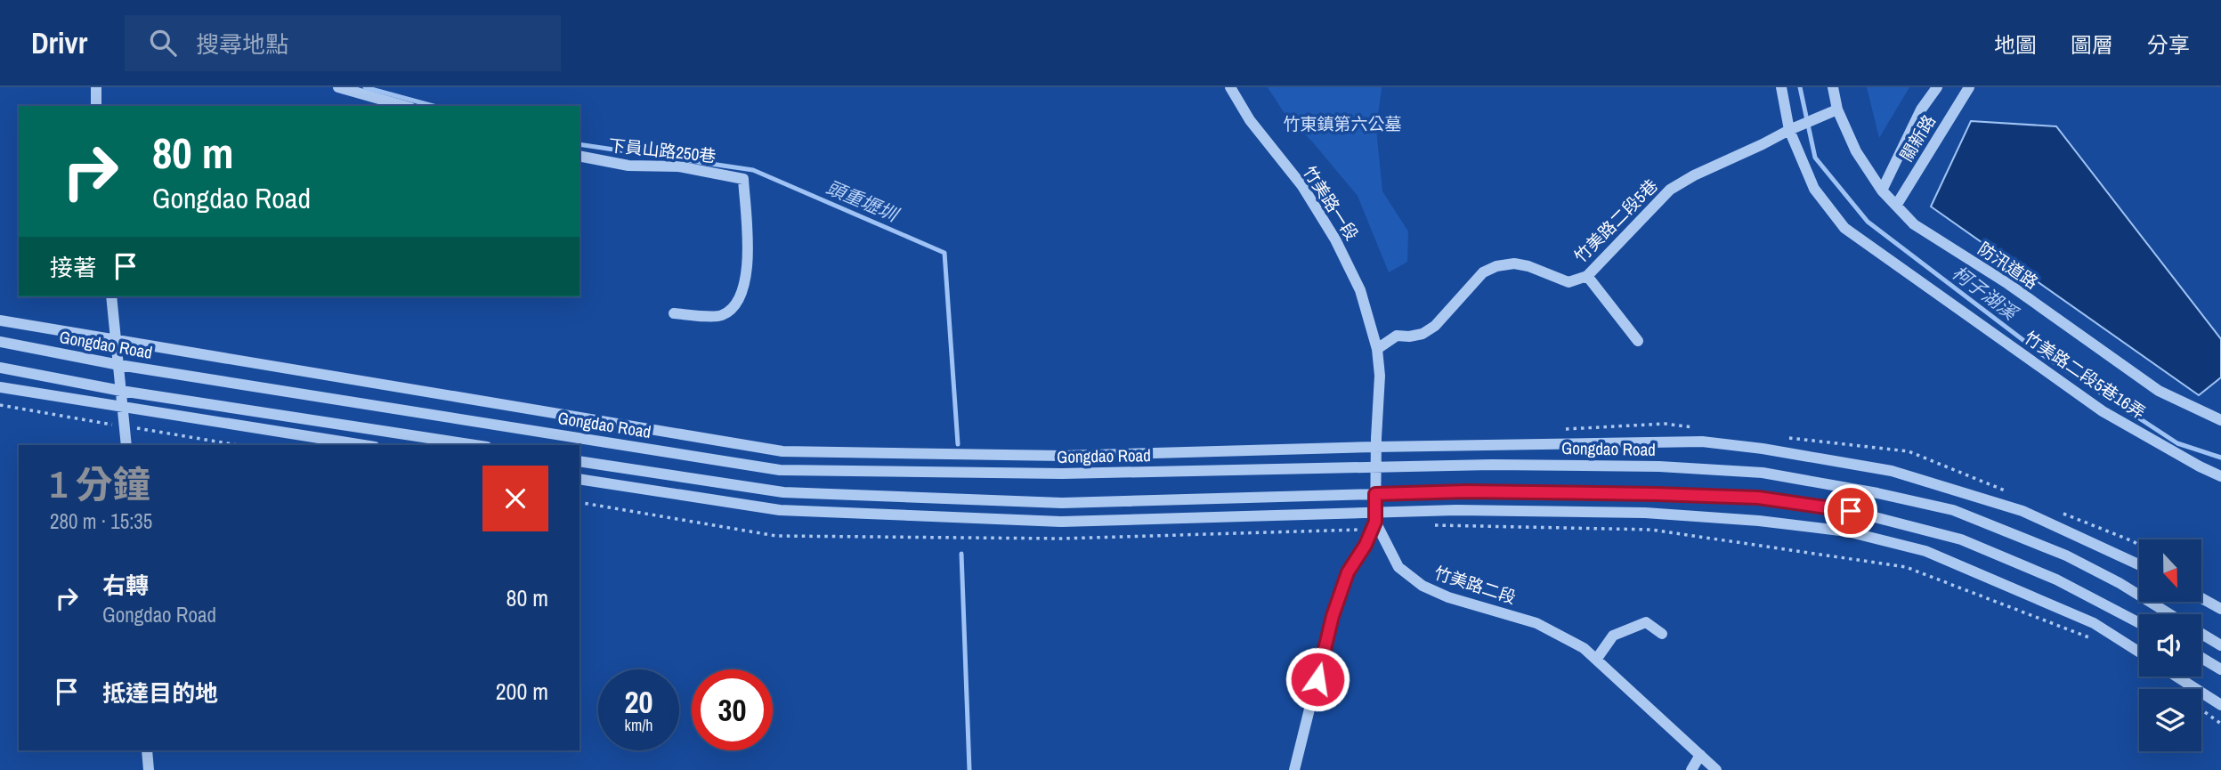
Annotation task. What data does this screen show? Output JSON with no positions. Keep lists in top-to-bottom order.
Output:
{
  "streets": {
    "street": [
      "關新路",
      "下員山路250巷",
      "竹美路一段",
      "竹美路二段5巷",
      "防汛道路",
      "Gongdao Road",
      "竹美路二段5巷16弄",
      "竹美路二段"
    ]
  },
  "crossings": [
    ["關新路", "防汛道路"],
    ["竹美路一段", "竹美路二段5巷"],
    ["竹美路一段", "竹美路二段"],
    ["竹美路二段5巷", "防汛道路"],
    ["竹美路二段5巷", "竹美路二段5巷16弄"],
    ["竹美路二段5巷", "竹美路二段"],
    ["Gongdao Road", "竹美路二段"]
  ],
  "water": ["頭重壢圳", "柯子湖溪"],
  "parks": ["竹東鎮第六公墓"],
  "north": "bottom",
  "page": {
    "header": "Drivr",
    "search": "搜尋地點",
    "nav": ["地圖", "圖層", "分享"],
    "turn": ["80 m", "Gongdao Road"],
    "then": "接著",
    "heading": ["1 分鐘", "280 m · 15:35"],
    "list": [
      {
        "name": "右轉",
        "note": "Gongdao Road",
        "value": "80 m"
      },
      {
        "name": "抵達目的地",
        "value": "200 m"
      }
    ],
    "speed": "20 km/h",
    "limit": "30"
  }
}
